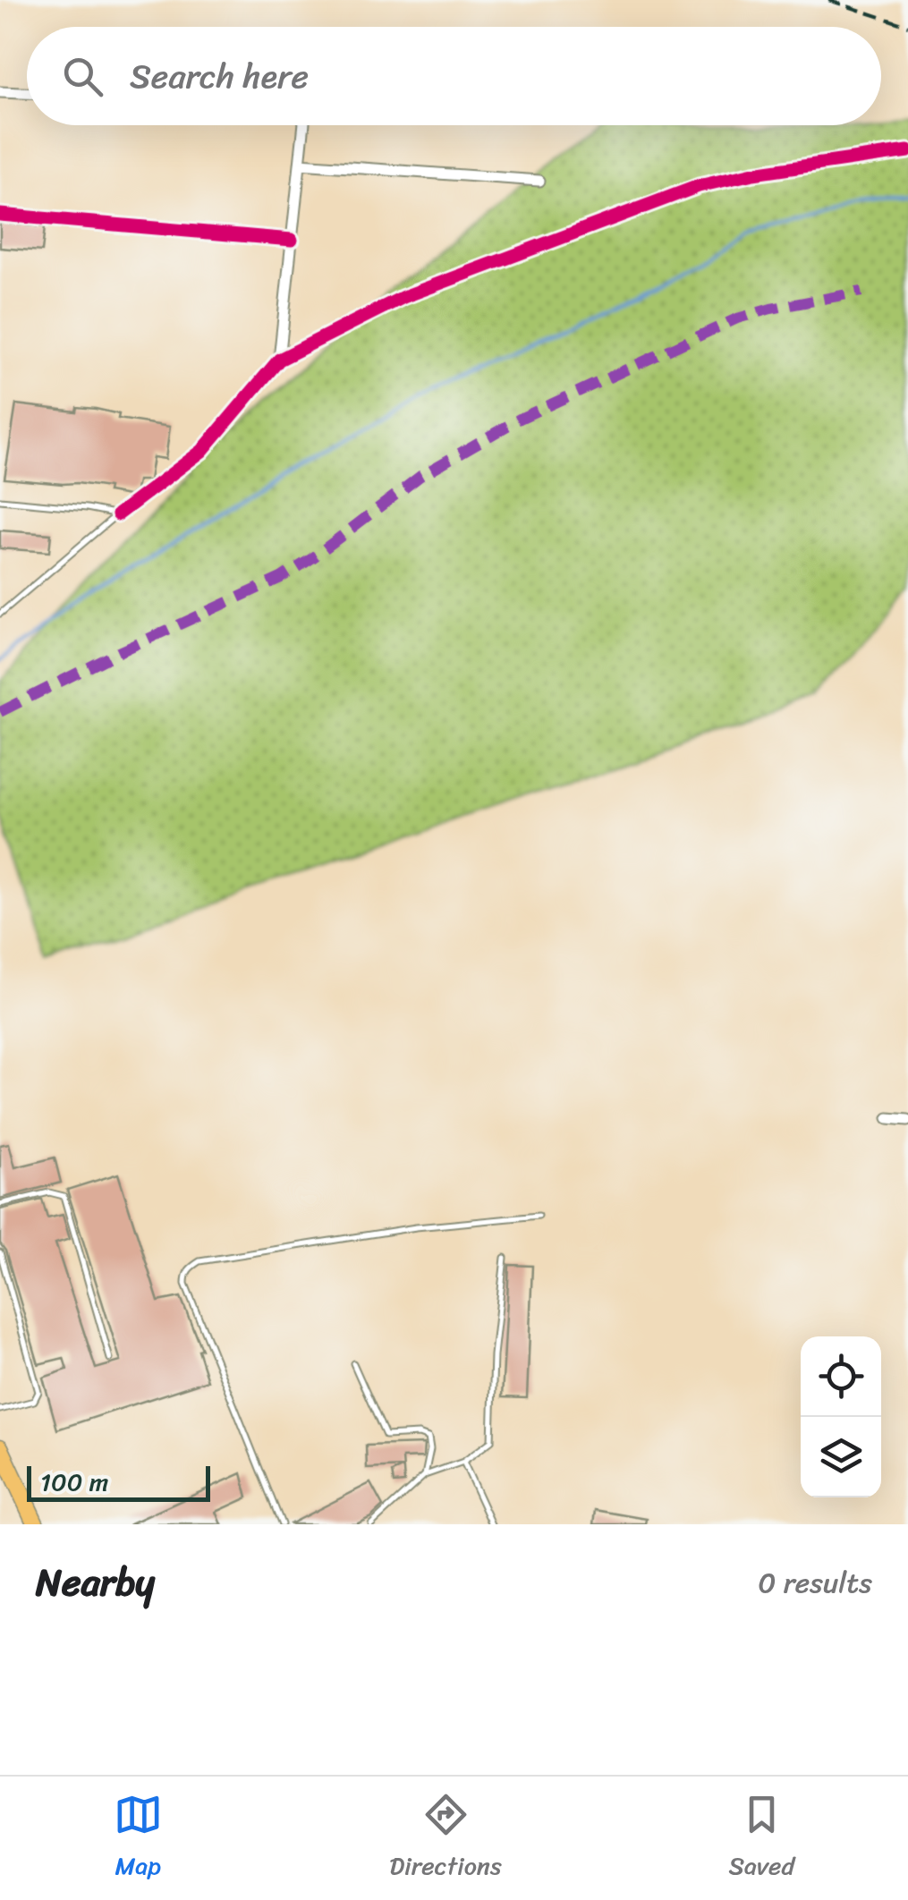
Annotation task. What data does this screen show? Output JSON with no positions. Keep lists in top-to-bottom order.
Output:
{
  "scale_bar": "100 m",
  "page": {
    "search": "Search here",
    "scale": "100 m",
    "heading": ["Nearby", "0 results"],
    "nav": ["Map", "Directions", "Saved"]
  }
}
